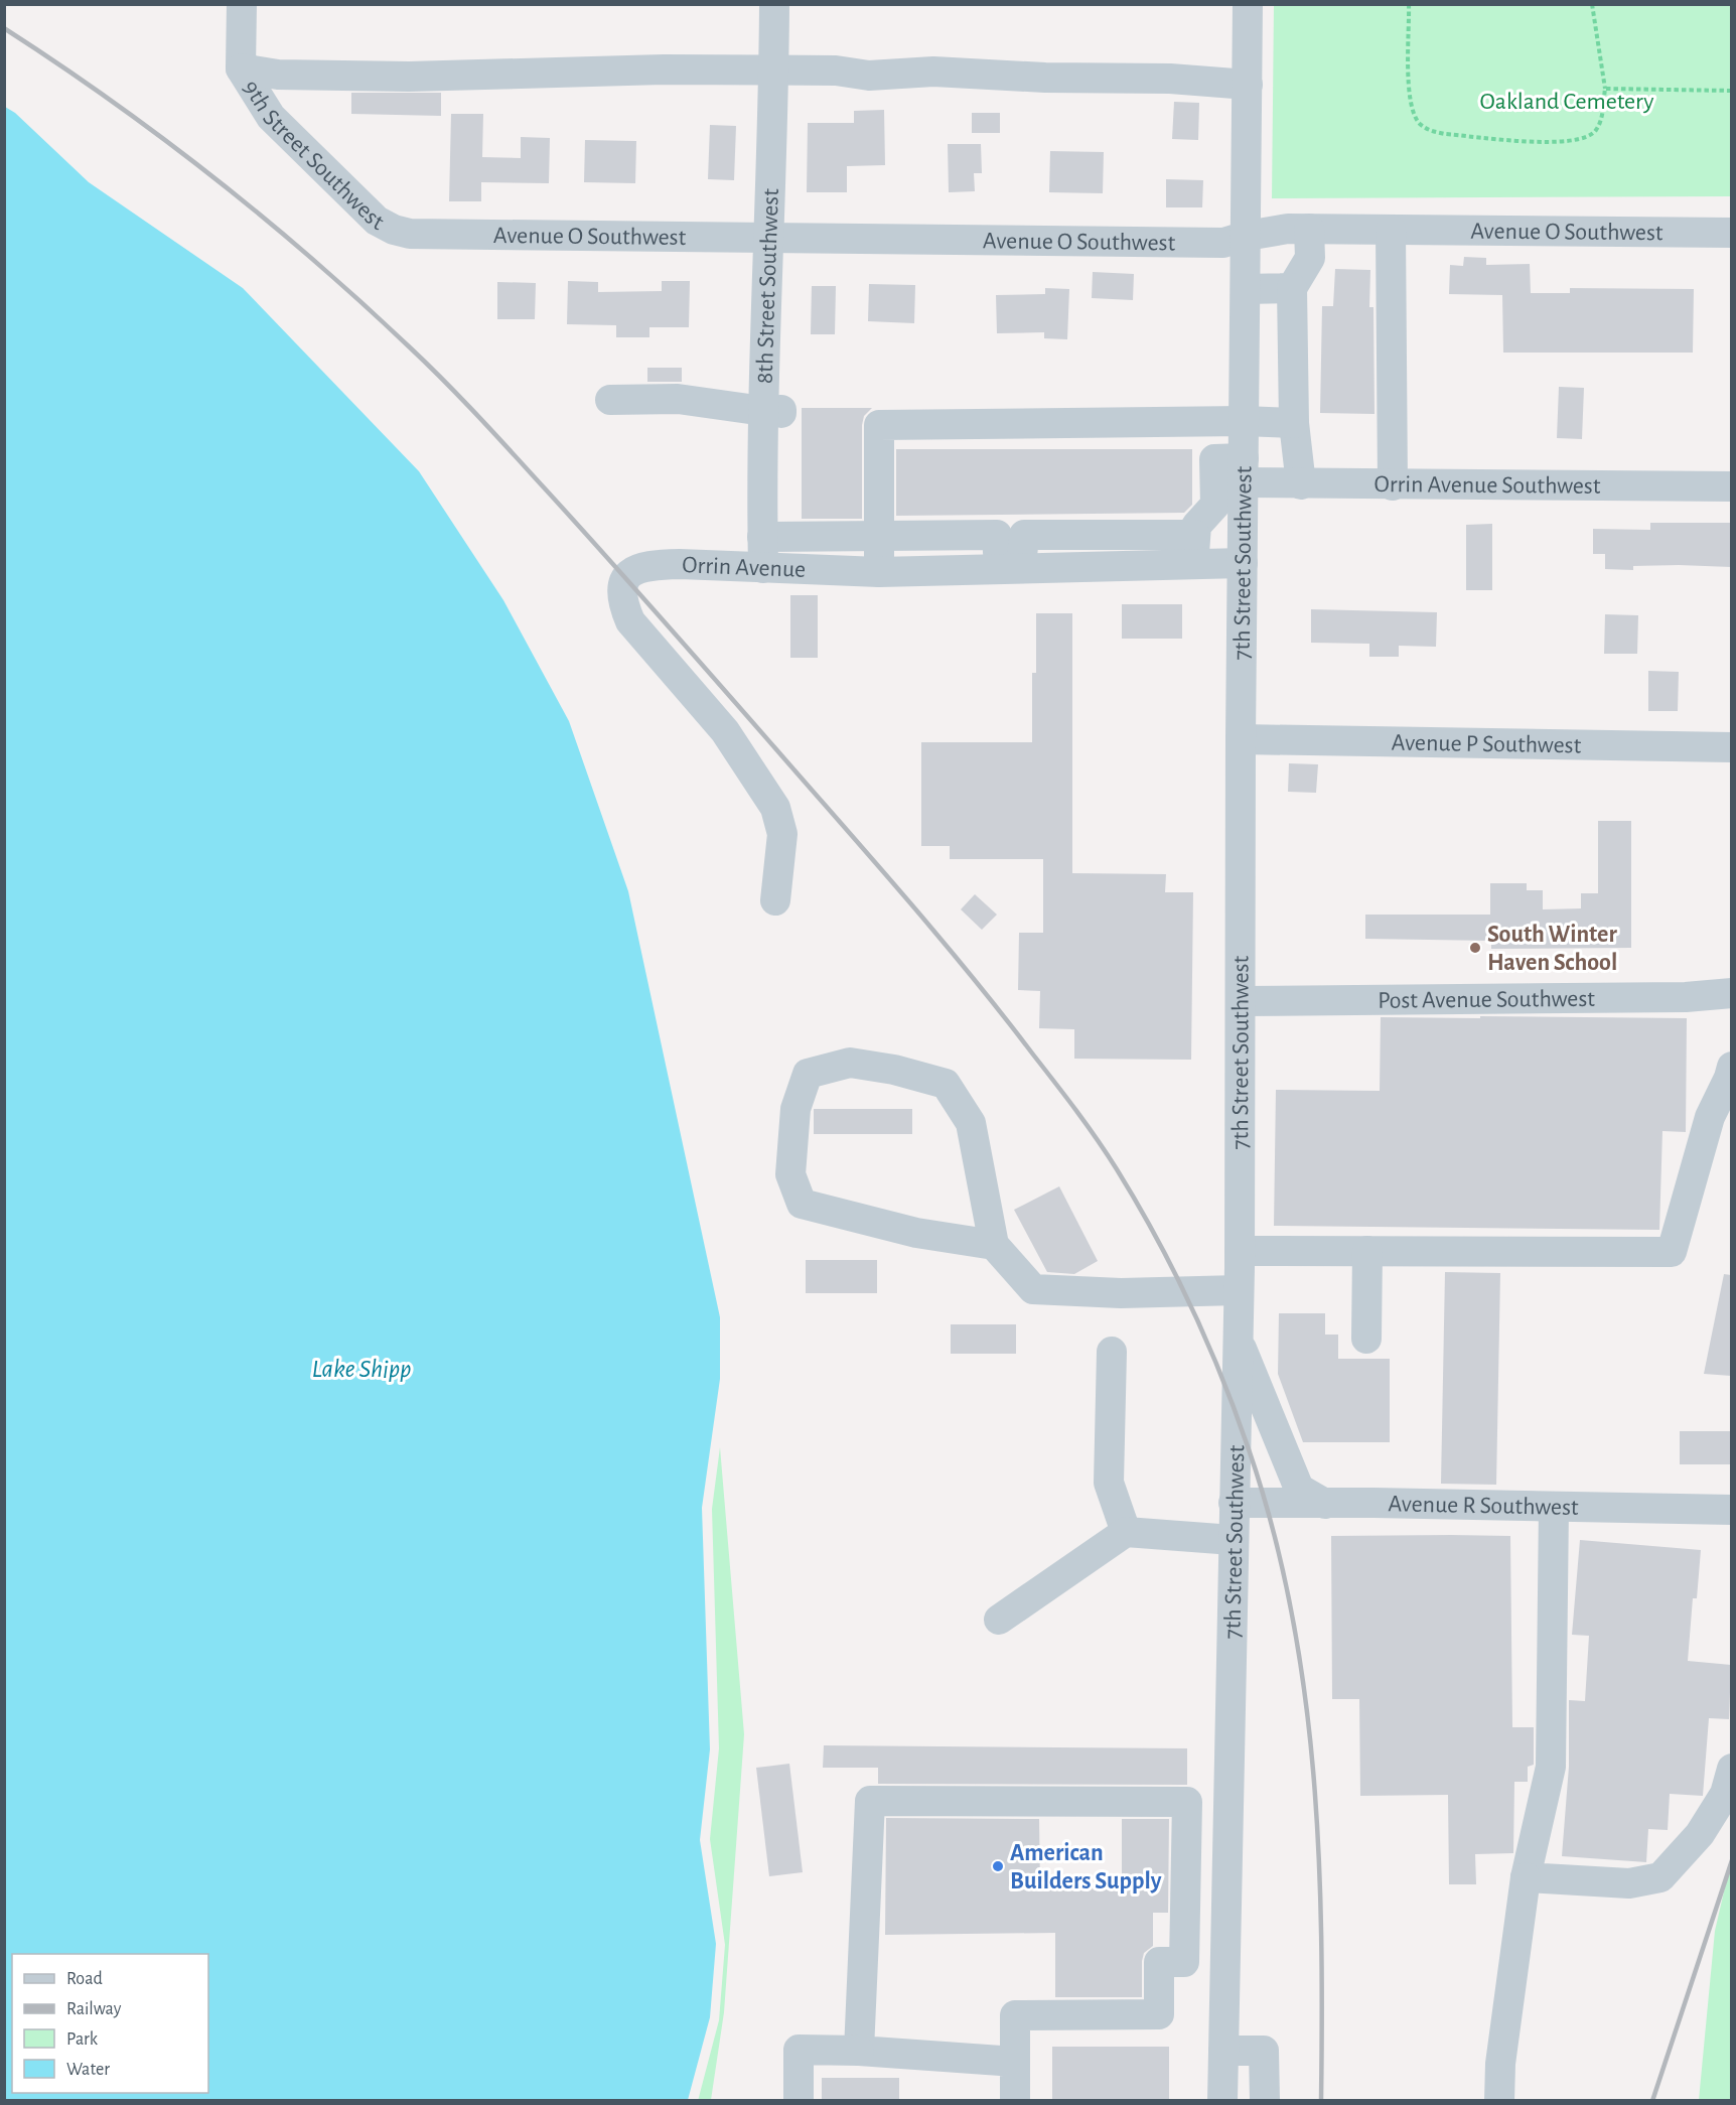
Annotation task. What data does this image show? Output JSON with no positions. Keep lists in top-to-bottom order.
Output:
{
  "streets": {
    "street": [
      "9th Street Southwest",
      "Avenue O Southwest",
      "8th Street Southwest",
      "Orrin Avenue Southwest",
      "7th Street Southwest",
      "Orrin Avenue",
      "Avenue P Southwest",
      "Post Avenue Southwest",
      "Avenue R Southwest"
    ]
  },
  "crossings": [
    ["9th Street Southwest", "Avenue O Southwest"],
    ["Avenue O Southwest", "8th Street Southwest"],
    ["Avenue O Southwest", "7th Street Southwest"],
    ["8th Street Southwest", "Orrin Avenue"],
    ["Orrin Avenue Southwest", "7th Street Southwest"],
    ["7th Street Southwest", "Orrin Avenue"],
    ["7th Street Southwest", "Avenue P Southwest"],
    ["7th Street Southwest", "Post Avenue Southwest"],
    ["7th Street Southwest", "Avenue R Southwest"]
  ],
  "water": ["Lake Shipp"],
  "parks": ["Oakland Cemetery"],
  "places": ["South Winter Haven School", "American Builders Supply"],
  "legend": [
    "Road",
    "Railway",
    "Park",
    "Water"
  ]
}
